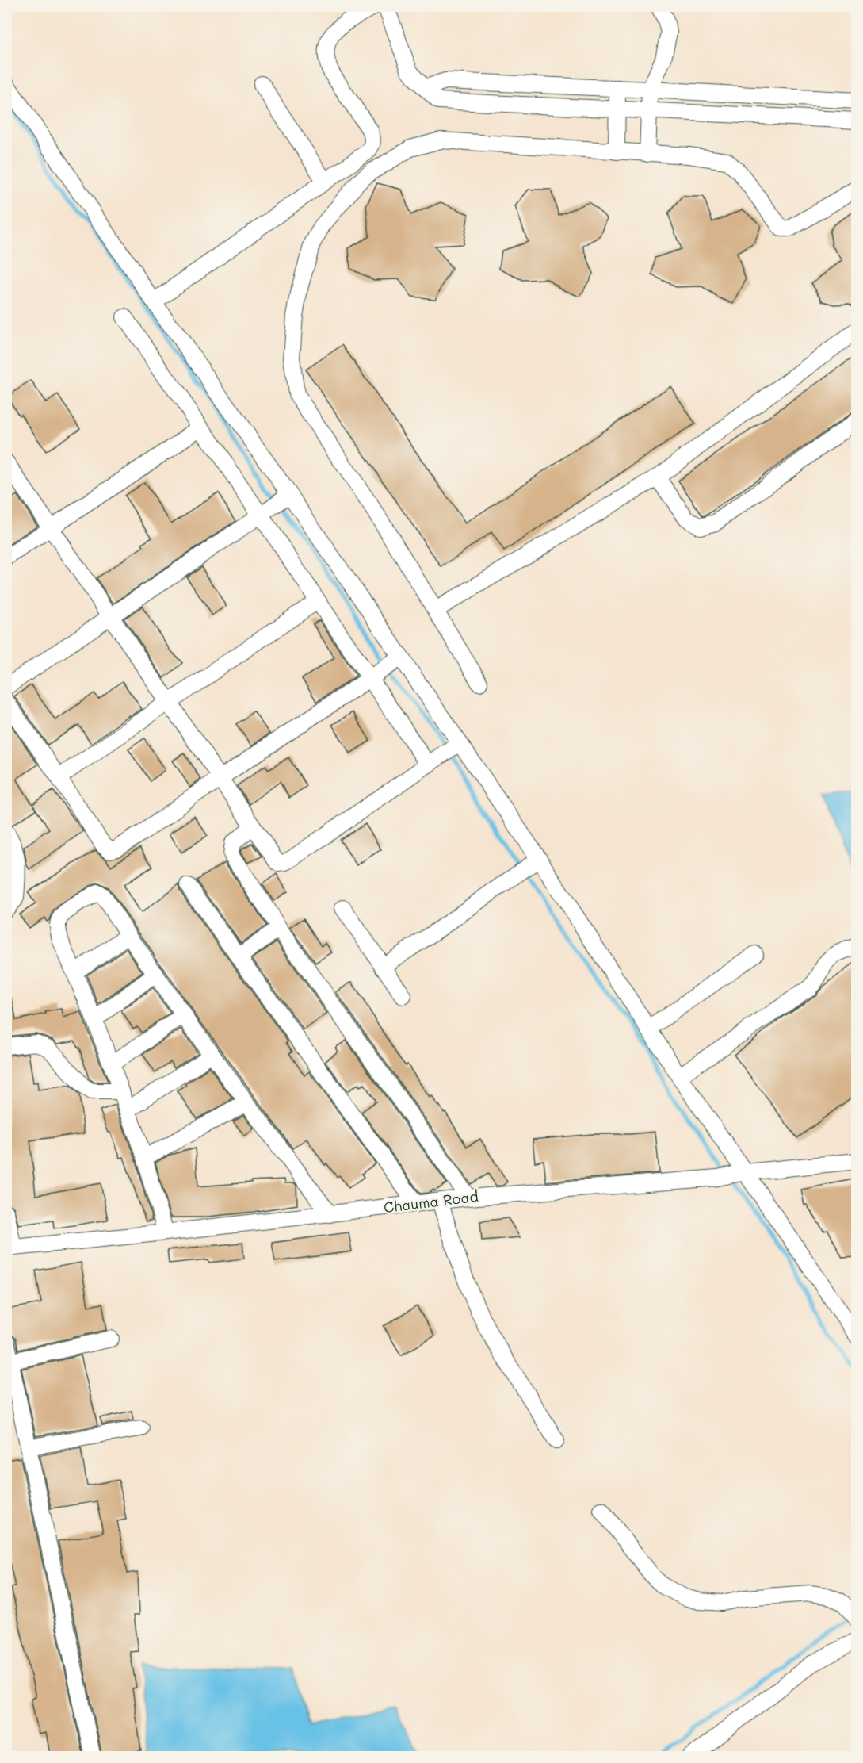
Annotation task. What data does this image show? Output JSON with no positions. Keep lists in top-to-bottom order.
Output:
{
  "streets": {
    "street": ["Chauma Road"]
  }
}
